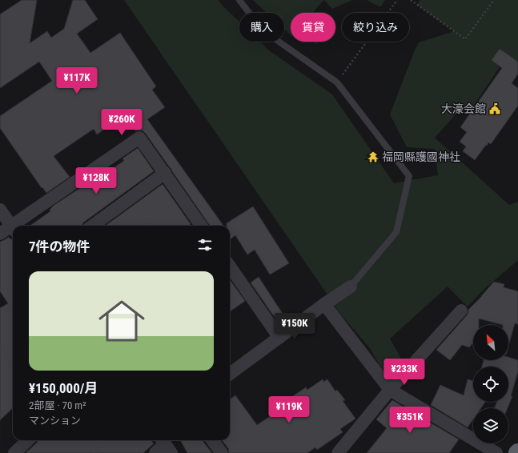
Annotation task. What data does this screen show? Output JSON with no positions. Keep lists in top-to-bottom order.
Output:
{
  "places": {
    "public building": ["大濠会館"],
    "temple": ["福岡縣護國神社"]
  },
  "north": "top left",
  "page": {
    "chip": ["購入", "賃貸", "絞り込み"],
    "price": [
      "¥117K",
      "¥260K",
      "¥128K",
      "¥150K",
      "¥233K",
      "¥119K",
      "¥351K"
    ],
    "heading": "7件の物件",
    "list": [
      {
        "name": "¥150,000/月",
        "note": "2部屋 · 70 m² · マンション"
      }
    ]
  }
}
